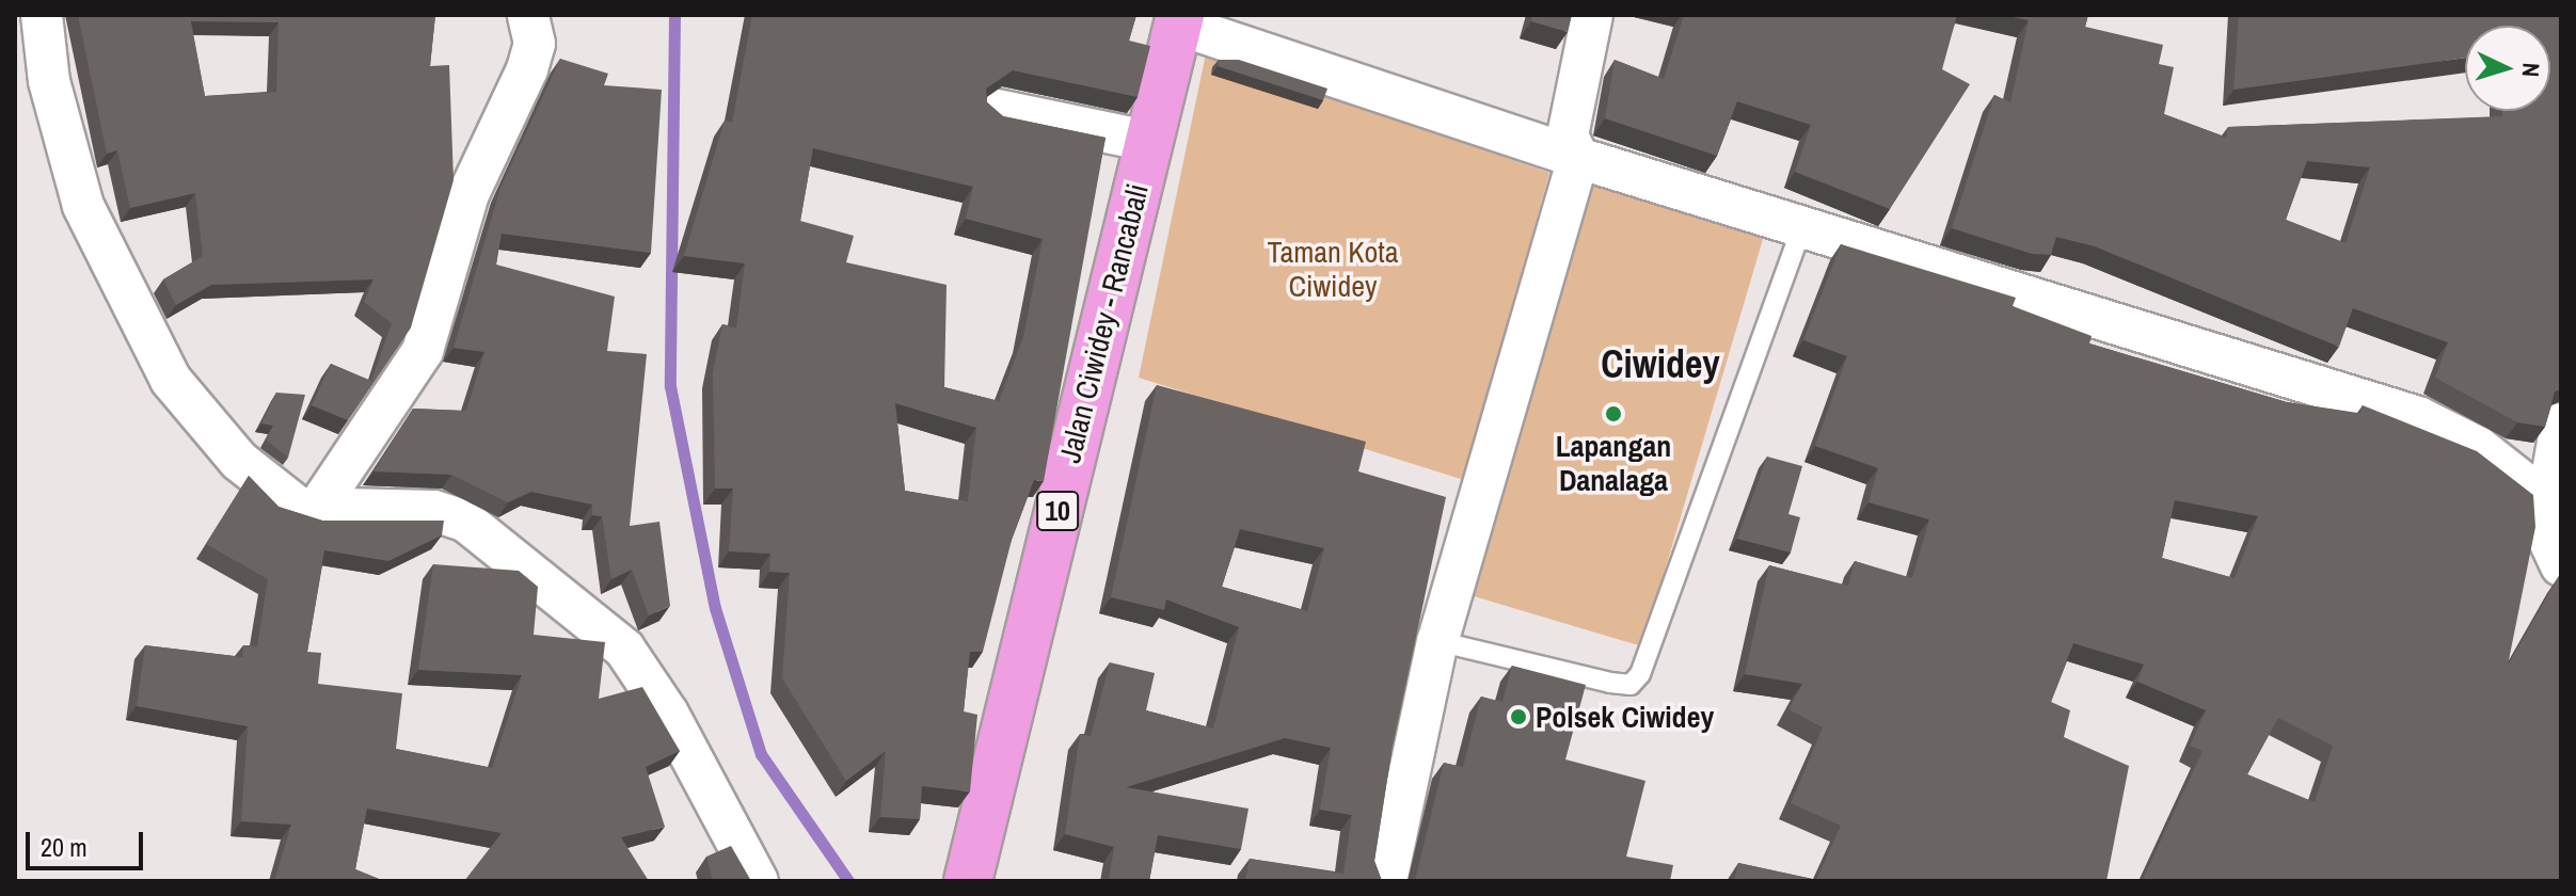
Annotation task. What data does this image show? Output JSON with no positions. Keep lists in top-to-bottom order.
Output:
{
  "streets": {
    "highway": ["Jalan Ciwidey - Rancabali", "10"]
  },
  "districts": ["Ciwidey"],
  "parks": ["Taman Kota Ciwidey"],
  "places": ["Lapangan Danalaga", "Polsek Ciwidey"],
  "scale_bar": "20 m",
  "north": "right"
}
